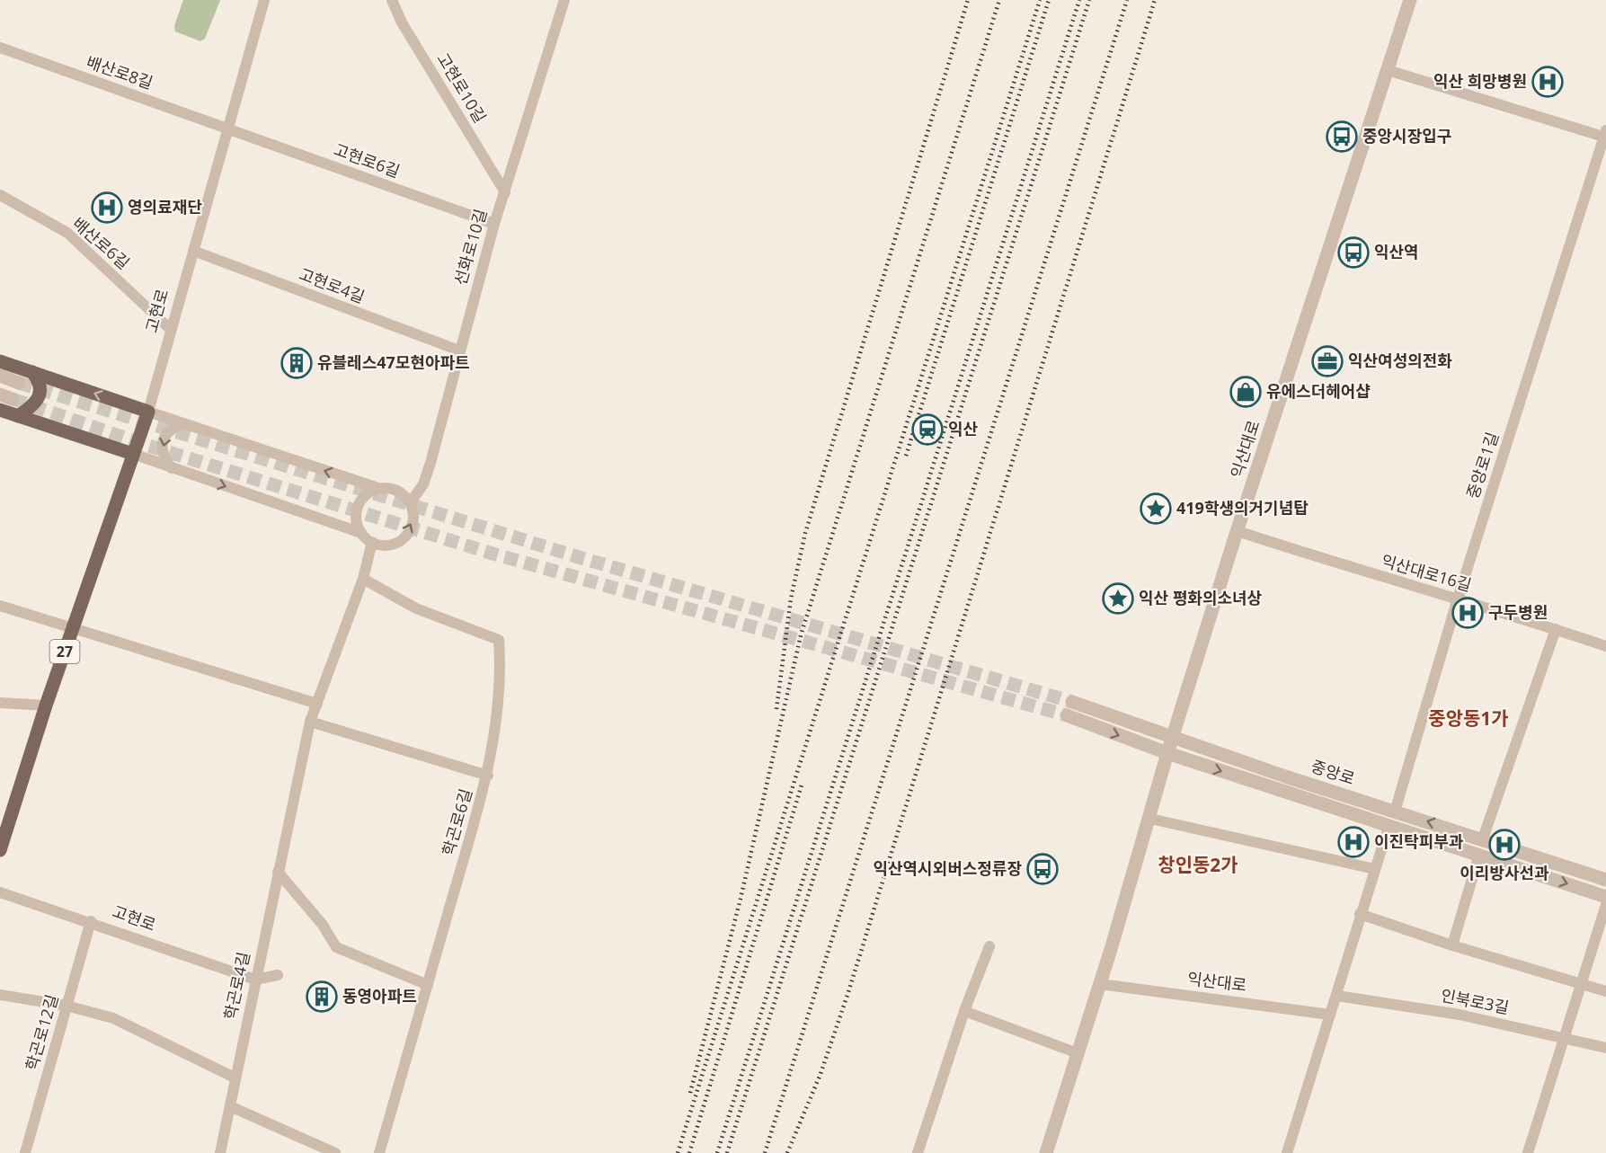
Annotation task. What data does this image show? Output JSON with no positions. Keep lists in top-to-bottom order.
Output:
{
  "streets": {
    "main road": ["고현로", "27"],
    "street": [
      "배산로8길",
      "고현로10길",
      "고현로6길",
      "배산로6길",
      "선화로10길",
      "고현로4길",
      "익산대로",
      "중앙로1길",
      "익산대로16길",
      "중앙로",
      "학곤로6길",
      "학곤로4길",
      "인북로3길",
      "학곤로12길"
    ]
  },
  "crossings": [
    ["배산로8길", "고현로6길"],
    ["배산로8길", "고현로"],
    ["고현로10길", "선화로10길"],
    ["고현로6길", "선화로10길"],
    ["고현로6길", "고현로"],
    ["배산로6길", "고현로"],
    ["선화로10길", "고현로4길"],
    ["선화로10길", "학곤로4길"],
    ["고현로4길", "고현로"],
    ["고현로", "학곤로4길"],
    ["고현로", "학곤로12길"],
    ["익산대로", "익산대로16길"],
    ["익산대로", "중앙로"],
    ["중앙로1길", "익산대로16길"],
    ["중앙로1길", "중앙로"],
    ["학곤로6길", "학곤로4길"]
  ],
  "districts": ["중앙동1가", "창인동2가"],
  "places": {
    "hospital": [
      "익산 희망병원",
      "영의료재단",
      "구두병원",
      "이진탁피부과",
      "이리방사선과"
    ],
    "bus stop": ["중앙시장입구", "익산역", "익산역시외버스정류장"],
    "office": ["익산여성의전화"],
    "building": ["유블레스47모현아파트", "동영아파트"],
    "shop": ["유에스더헤어샵"],
    "station": ["익산"],
    "place": ["419학생의거기념탑", "익산 평화의소녀상"]
  }
}
